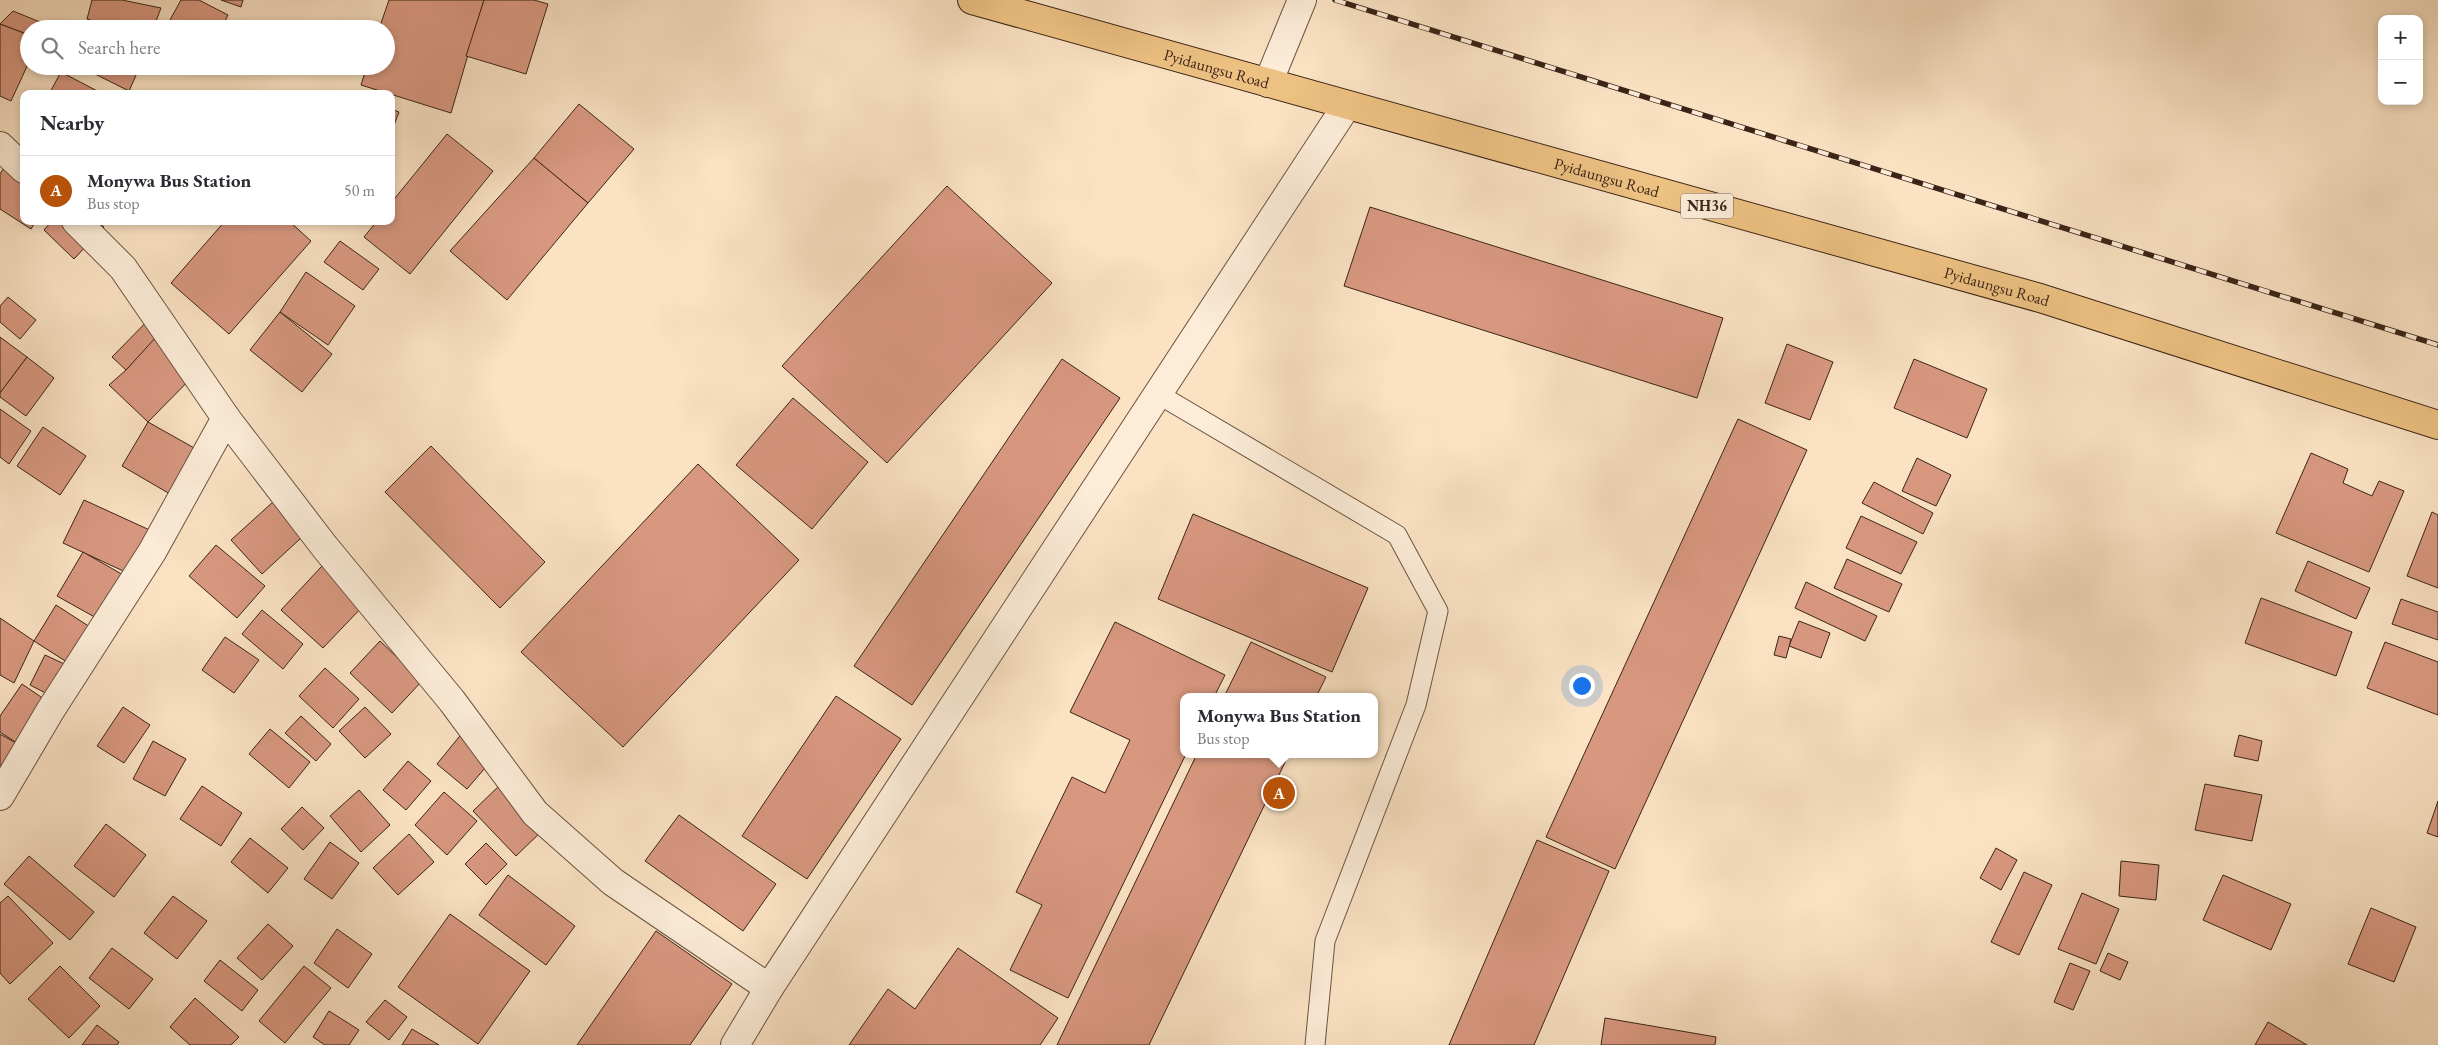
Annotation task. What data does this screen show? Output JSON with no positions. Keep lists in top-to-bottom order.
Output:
{
  "streets": {
    "highway": ["Pyidaungsu Road", "NH36"]
  },
  "page": {
    "map_buttons": ["+", "−"],
    "search": "Search here",
    "heading": "Nearby",
    "list": [
      {
        "mark": "A",
        "name": "Monywa Bus Station",
        "note": "Bus stop",
        "value": "50 m"
      }
    ],
    "popup": ["Monywa Bus Station", "Bus stop"],
    "pins": "A"
  }
}
